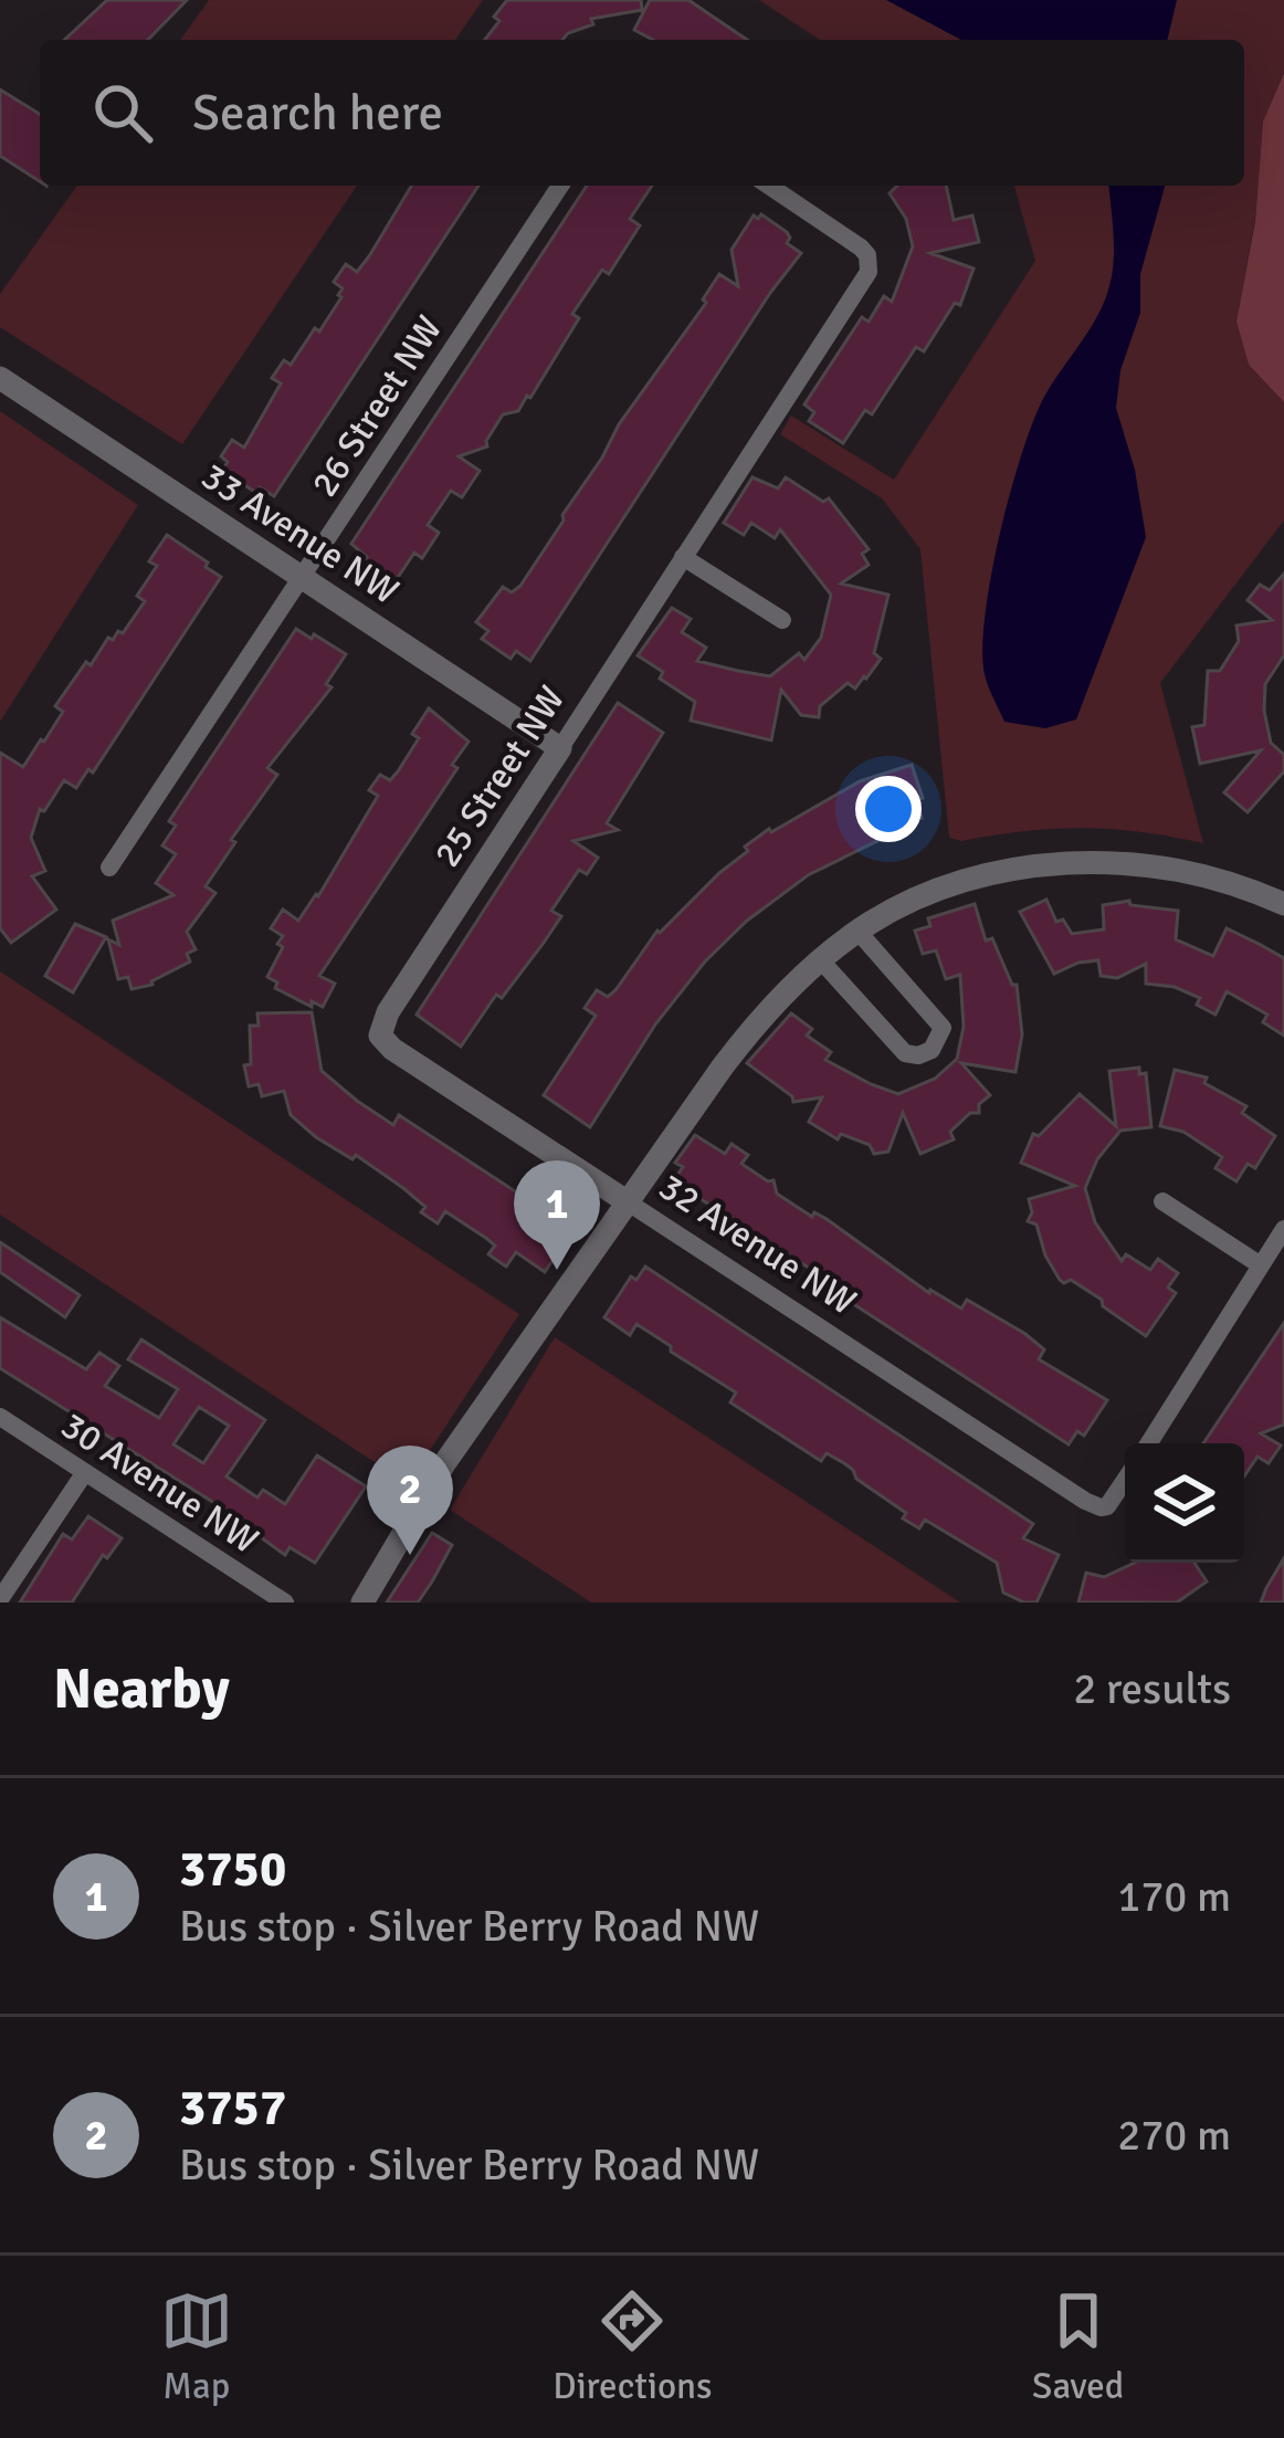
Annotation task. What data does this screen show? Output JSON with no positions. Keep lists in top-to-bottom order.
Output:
{
  "streets": {
    "street": [
      "26 Street NW",
      "33 Avenue NW",
      "25 Street NW",
      "32 Avenue NW",
      "30 Avenue NW"
    ]
  },
  "crossings": [
    ["26 Street NW", "33 Avenue NW"],
    ["33 Avenue NW", "25 Street NW"],
    ["25 Street NW", "32 Avenue NW"]
  ],
  "page": {
    "search": "Search here",
    "pins": ["1", "2"],
    "heading": ["Nearby", "2 results"],
    "list": [
      {
        "mark": "1",
        "name": "3750",
        "note": "Bus stop · Silver Berry Road NW",
        "value": "170 m"
      },
      {
        "mark": "2",
        "name": "3757",
        "note": "Bus stop · Silver Berry Road NW",
        "value": "270 m"
      }
    ],
    "nav": ["Map", "Directions", "Saved"]
  }
}
